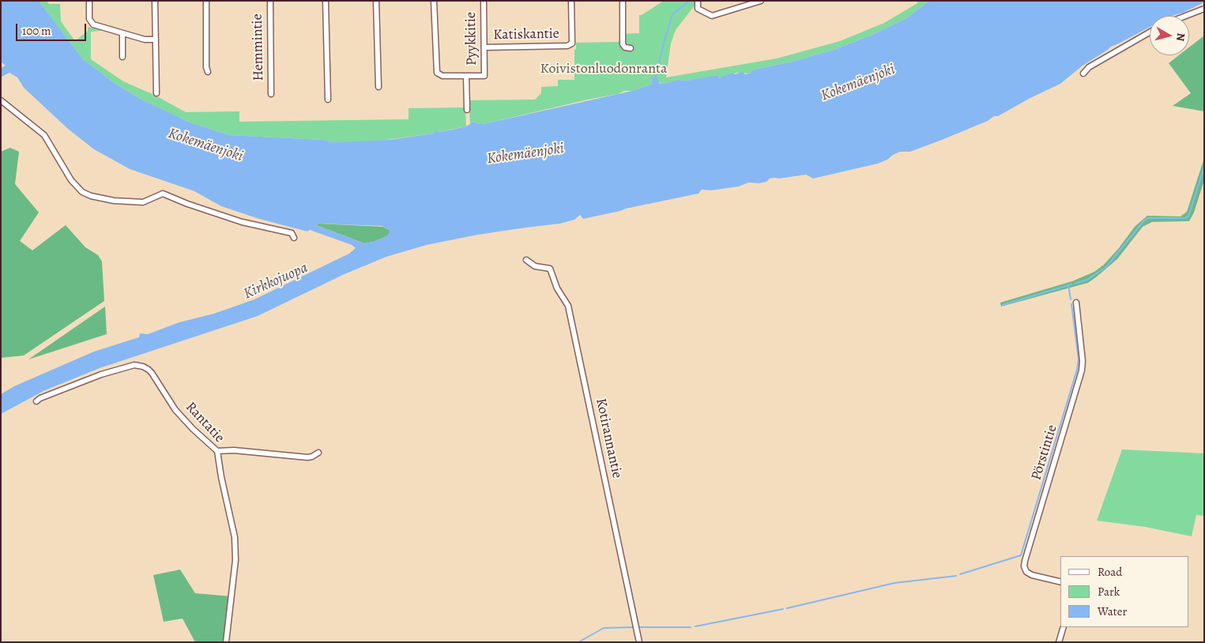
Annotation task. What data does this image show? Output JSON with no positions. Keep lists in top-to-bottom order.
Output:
{
  "streets": {
    "street": [
      "Katiskantie",
      "Pyykkitie",
      "Hemmintie",
      "Rantatie",
      "Kotirannantie",
      "Pörstintie"
    ]
  },
  "crossings": [
    ["Katiskantie", "Pyykkitie"]
  ],
  "water": ["Kokemäenjoki", "Kirkkojuopa"],
  "parks": ["Koivistonluodonranta"],
  "legend": ["Road", "Park", "Water"],
  "scale_bar": "100 m",
  "north": "right"
}
